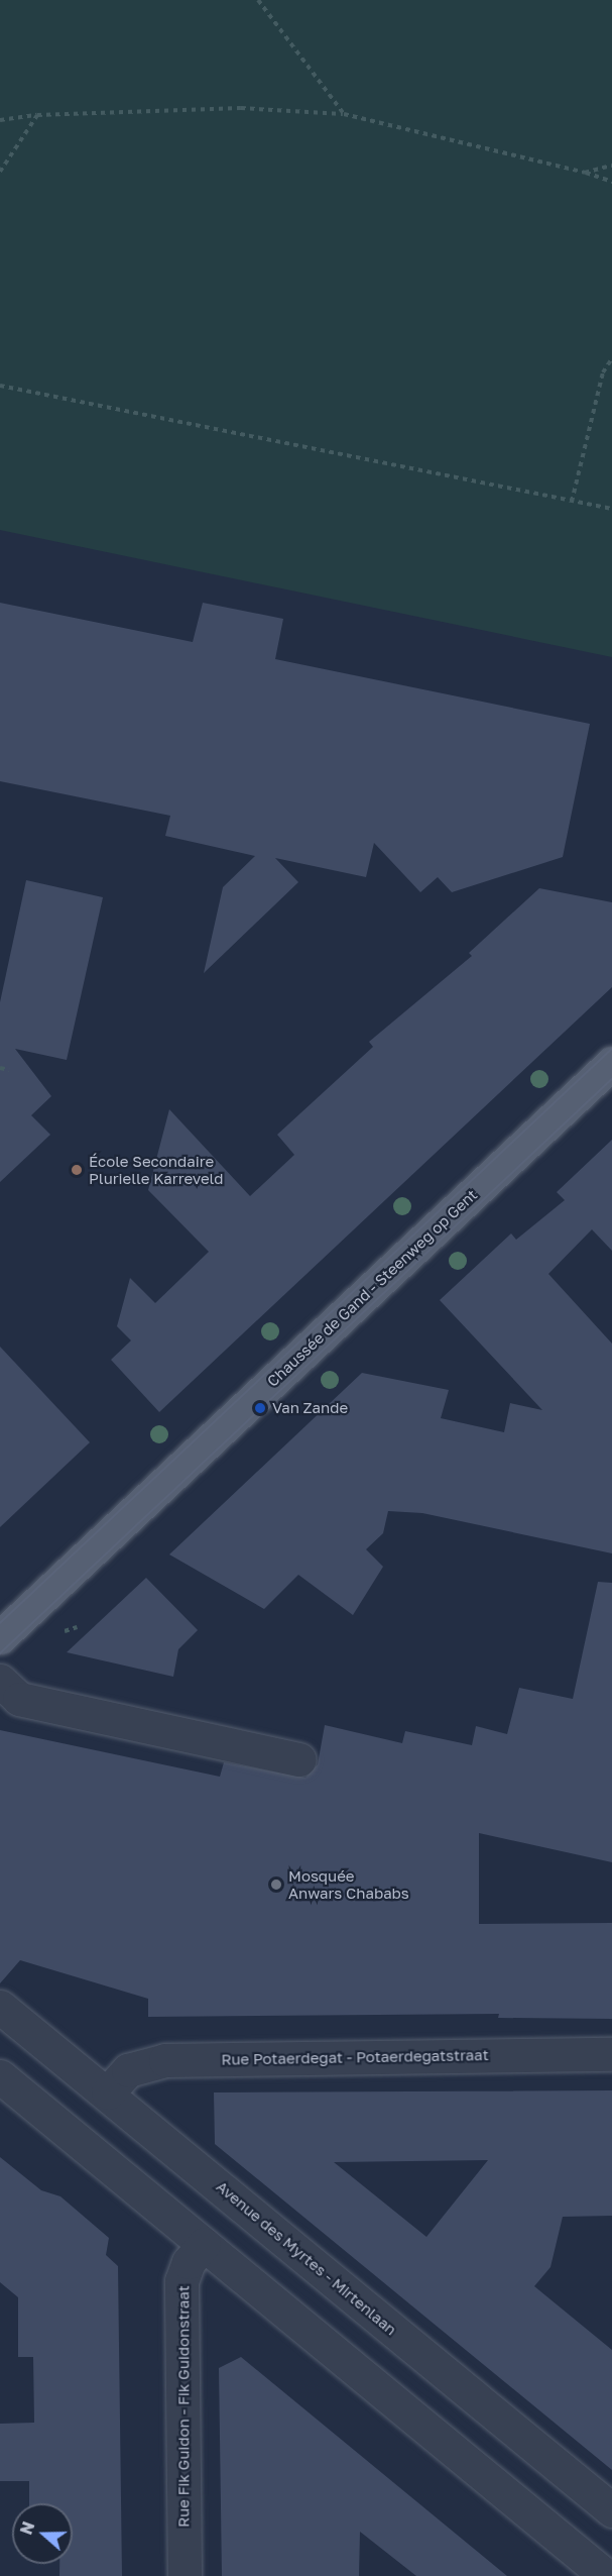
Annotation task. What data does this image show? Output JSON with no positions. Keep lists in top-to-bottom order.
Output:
{
  "streets": {
    "main road": ["Chaussée de Gand - Steenweg op Gent"],
    "street": ["Rue Potaerdegat - Potaerdegatstraat", "Avenue des Myrtes - Mirtenlaan", "Rue Fik Guidon - Fik Guidonstraat"]
  },
  "crossings": [
    ["Rue Potaerdegat - Potaerdegatstraat", "Avenue des Myrtes - Mirtenlaan"]
  ],
  "places": ["École Secondaire Plurielle Karreveld", "Van Zande", "Mosquée Anwars Chababs"],
  "north": "left"
}
